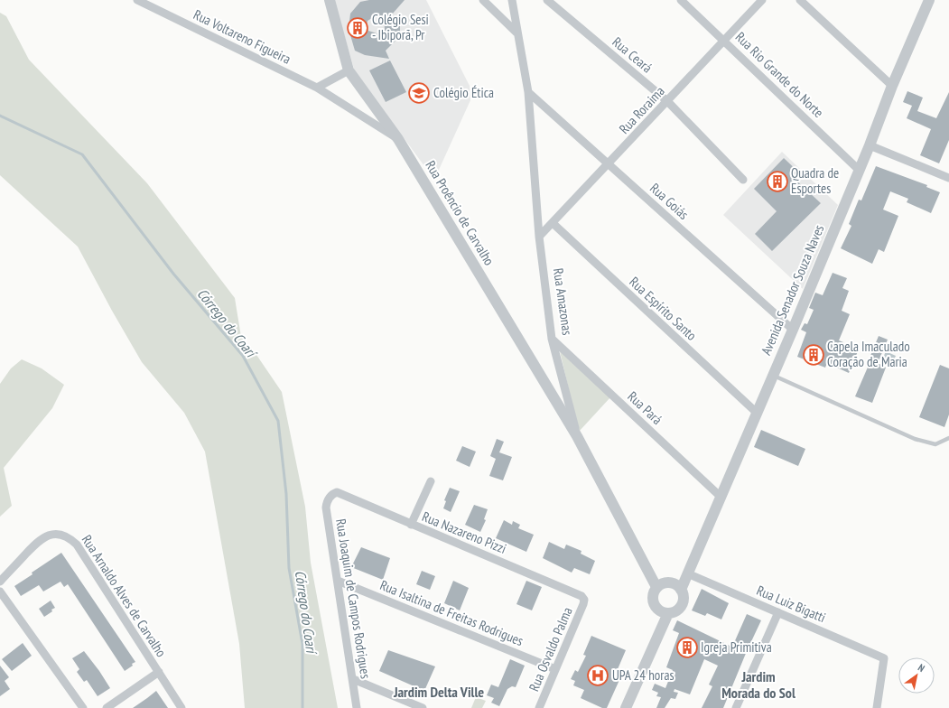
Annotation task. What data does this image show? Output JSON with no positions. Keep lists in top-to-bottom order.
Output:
{
  "streets": {
    "street": [
      "Rua Voltareno Figueira",
      "Rua Ceará",
      "Rua Rio Grande do Norte",
      "Rua Roraima",
      "Rua Goiás",
      "Rua Proêncio de Carvalho",
      "Avenida Senador Souza Naves",
      "Rua Amazonas",
      "Rua Espírito Santo",
      "Rua Pará",
      "Rua Nazareno Pizzi",
      "Rua Arnaldo Alves de Carvalho",
      "Rua Joaquim de Campos Rodrigues",
      "Rua Luiz Bigatti",
      "Rua Isaltina de Freitas Rodrigues",
      "Rua Osvaldo Palma"
    ]
  },
  "crossings": [
    ["Rua Voltareno Figueira", "Rua Proêncio de Carvalho"],
    ["Rua Ceará", "Rua Roraima"],
    ["Rua Rio Grande do Norte", "Rua Roraima"],
    ["Rua Rio Grande do Norte", "Avenida Senador Souza Naves"],
    ["Rua Roraima", "Rua Goiás"],
    ["Rua Roraima", "Rua Amazonas"],
    ["Rua Roraima", "Rua Espírito Santo"],
    ["Rua Goiás", "Avenida Senador Souza Naves"],
    ["Rua Goiás", "Rua Amazonas"],
    ["Rua Proêncio de Carvalho", "Rua Amazonas"],
    ["Avenida Senador Souza Naves", "Rua Amazonas"],
    ["Avenida Senador Souza Naves", "Rua Espírito Santo"],
    ["Avenida Senador Souza Naves", "Rua Pará"],
    ["Avenida Senador Souza Naves", "Rua Luiz Bigatti"],
    ["Rua Amazonas", "Rua Pará"],
    ["Rua Nazareno Pizzi", "Rua Joaquim de Campos Rodrigues"],
    ["Rua Nazareno Pizzi", "Rua Osvaldo Palma"],
    ["Rua Joaquim de Campos Rodrigues", "Rua Isaltina de Freitas Rodrigues"],
    ["Rua Isaltina de Freitas Rodrigues", "Rua Osvaldo Palma"]
  ],
  "districts": ["Jardim Morada do Sol", "Jardim Delta Ville"],
  "water": ["Córrego do Coarí"],
  "places": {
    "building": [
      "Colégio Sesi - Ibiporã, Pr",
      "Quadra de Esportes",
      "Capela Imaculado Coração de Maria",
      "Igreja Primitiva"
    ],
    "school or university": ["Colégio Ética"],
    "hospital": ["UPA 24 horas"]
  },
  "north": "top right"
}
